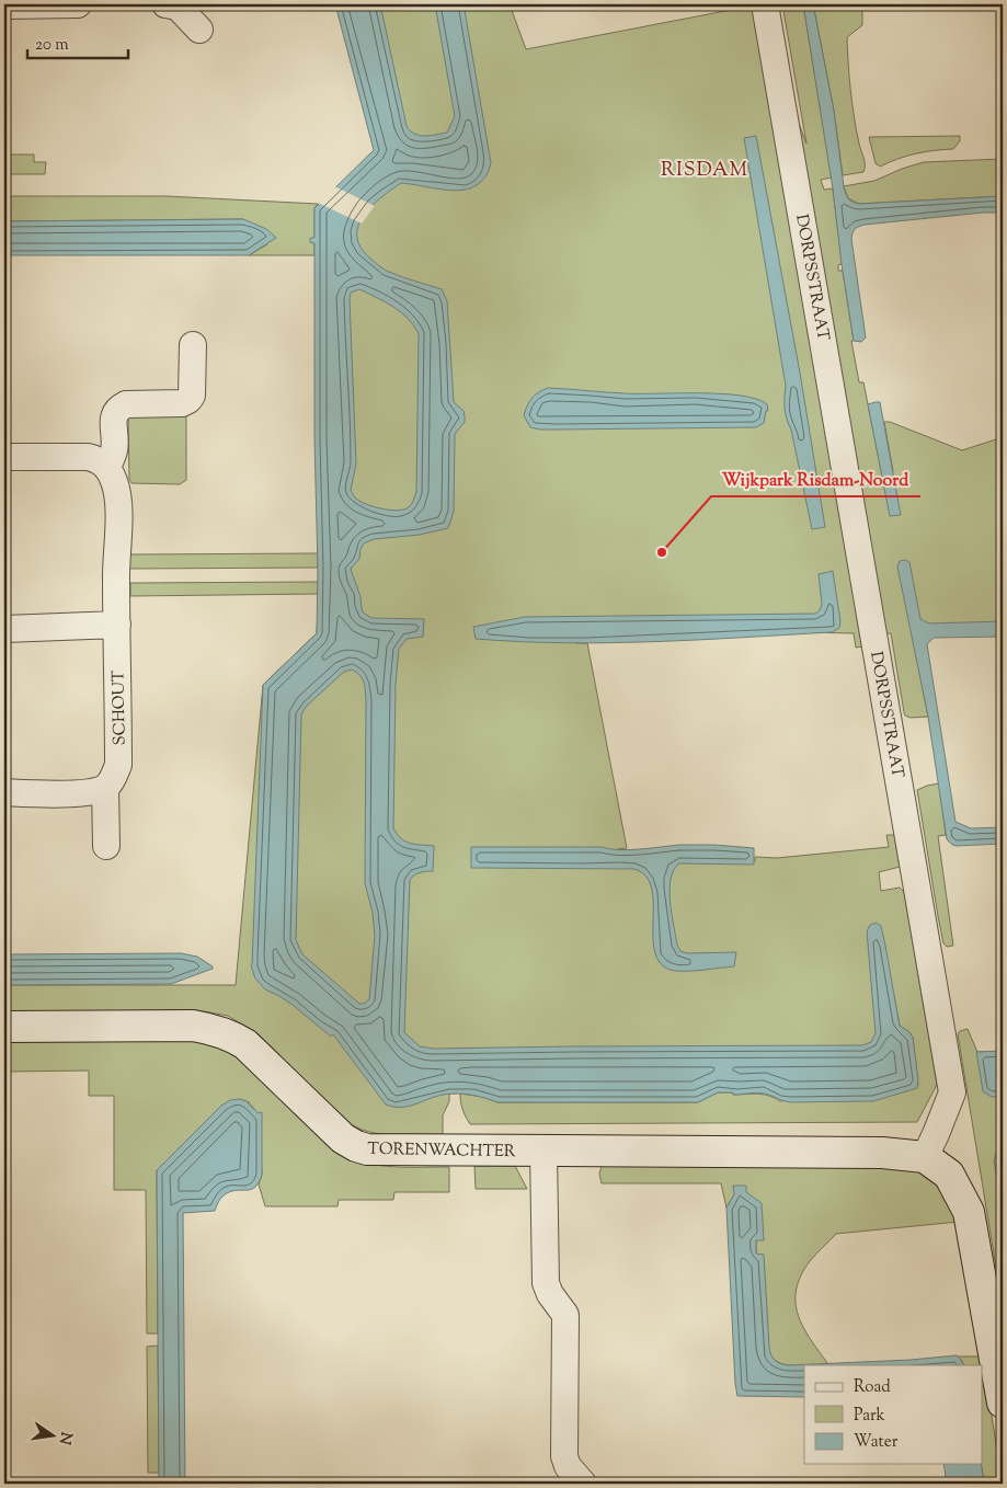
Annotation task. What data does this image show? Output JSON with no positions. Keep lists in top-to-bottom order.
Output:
{
  "streets": {
    "street": ["DORPSSTRAAT", "SCHOUT", "TORENWACHTER"]
  },
  "crossings": [
    ["DORPSSTRAAT", "TORENWACHTER"]
  ],
  "districts": ["RISDAM"],
  "places": ["Wijkpark Risdam-Noord"],
  "legend": ["Road", "Park", "Water"],
  "scale_bar": "20 m",
  "north": "right"
}
